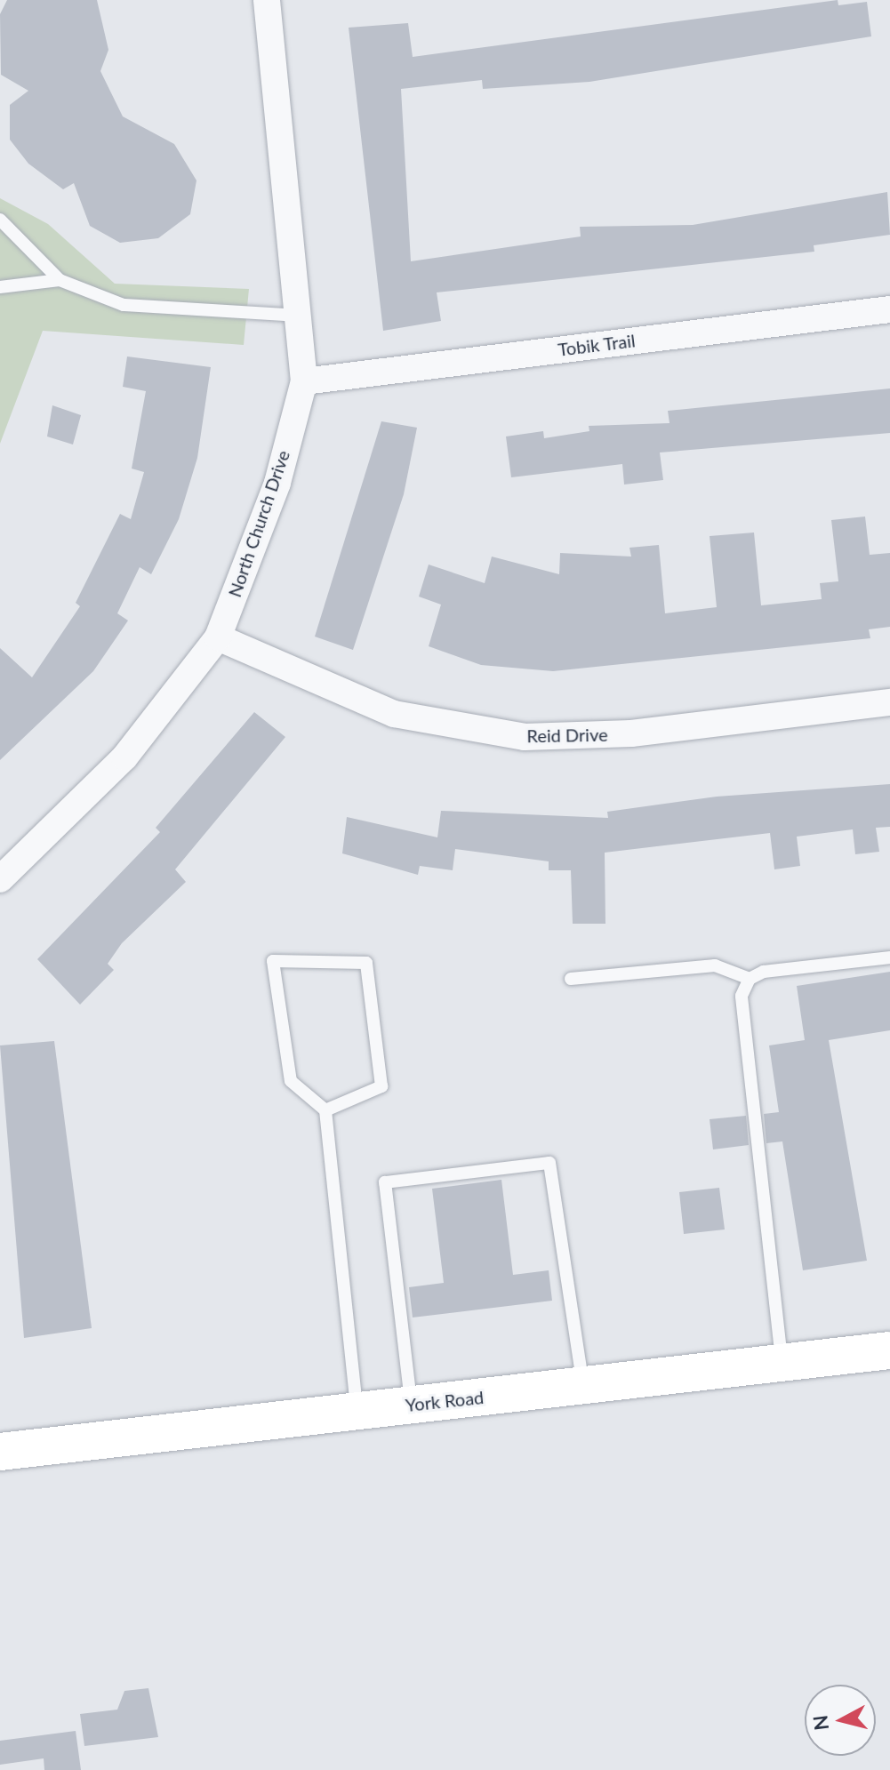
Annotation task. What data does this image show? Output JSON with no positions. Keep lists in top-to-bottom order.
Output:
{
  "streets": {
    "main road": ["York Road"],
    "street": ["Tobik Trail", "North Church Drive", "Reid Drive"]
  },
  "crossings": [
    ["Tobik Trail", "North Church Drive"],
    ["North Church Drive", "Reid Drive"]
  ],
  "north": "left"
}
